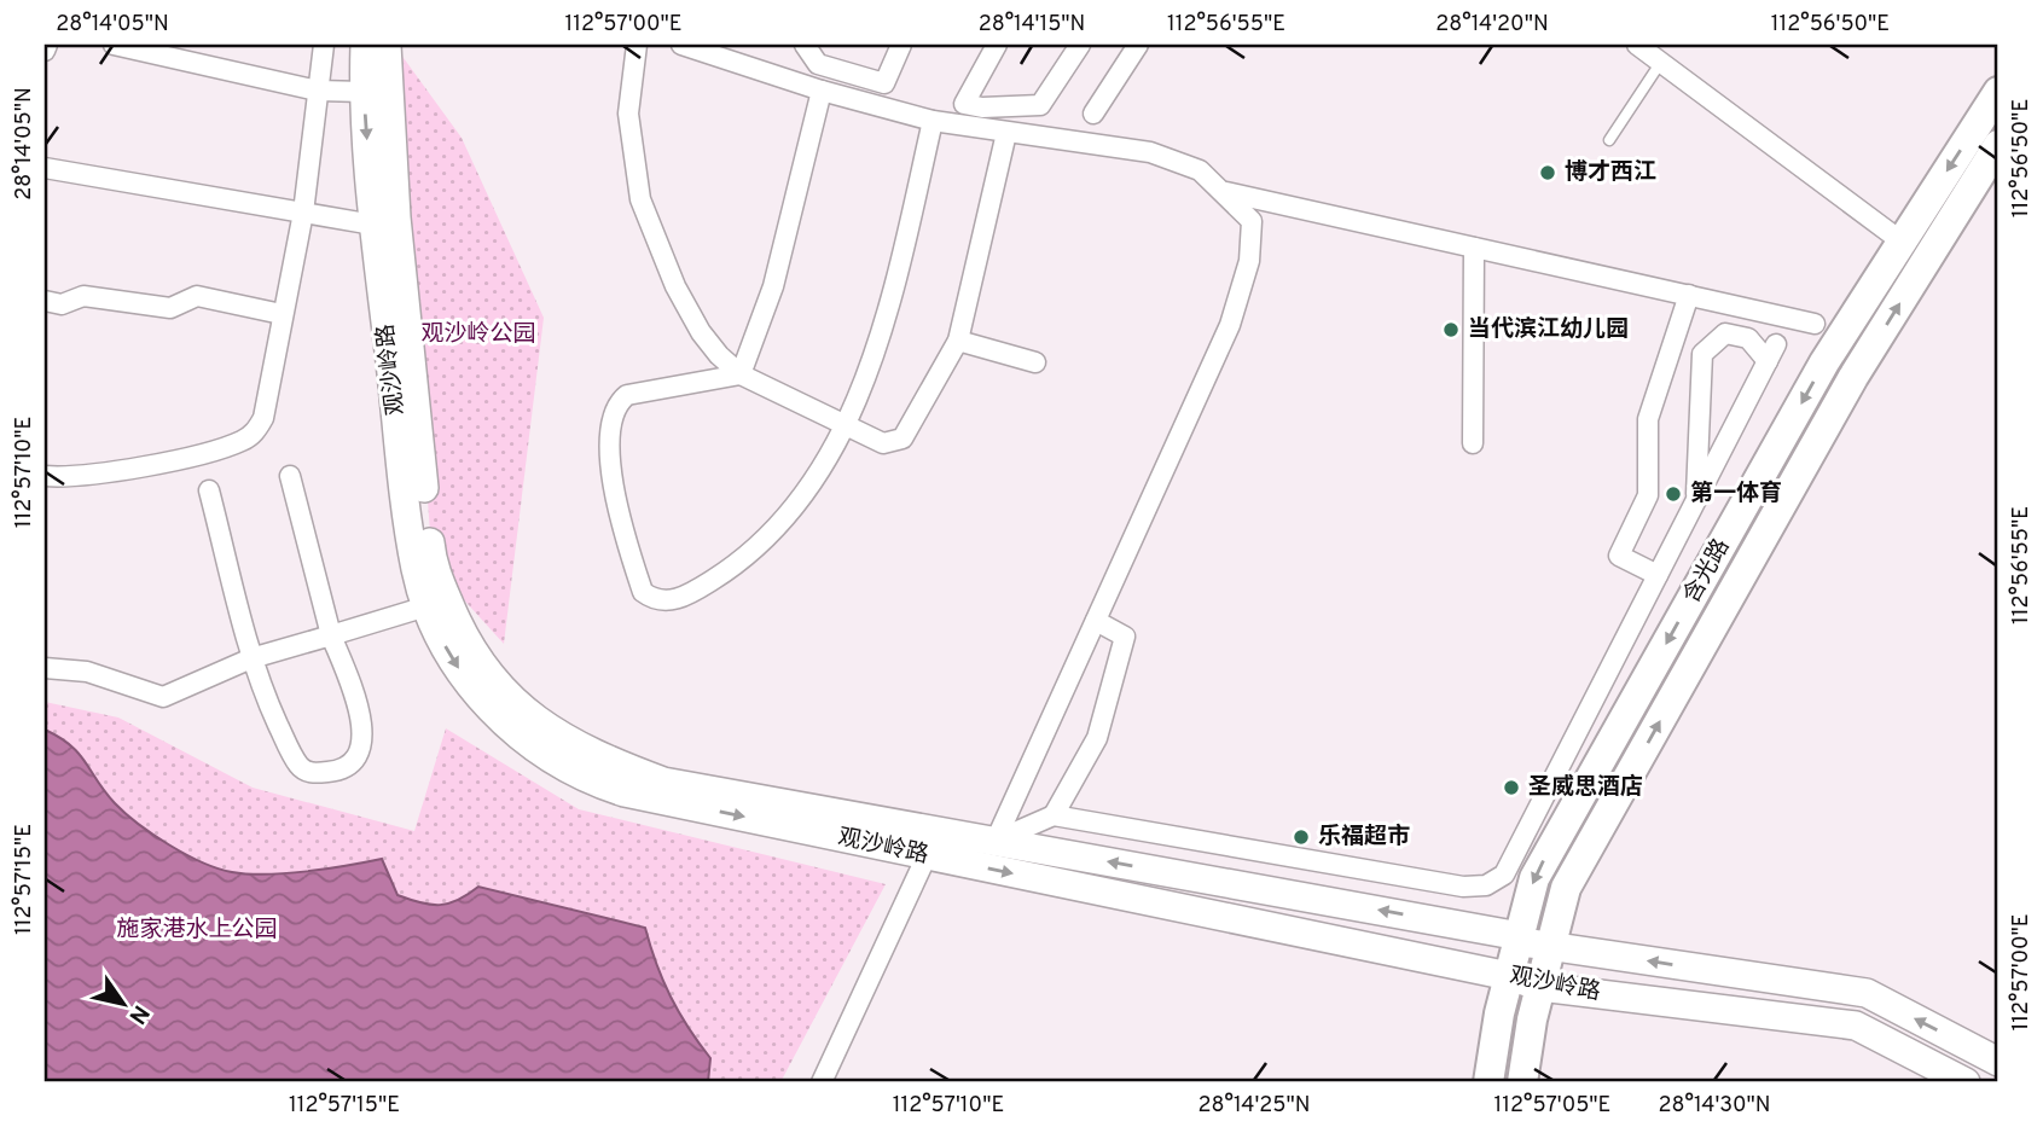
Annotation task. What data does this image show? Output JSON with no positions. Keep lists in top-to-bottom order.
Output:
{
  "streets": {
    "main road": ["观沙岭路", "含光路"]
  },
  "crossings": [
    ["观沙岭路", "含光路"]
  ],
  "parks": ["观沙岭公园", "施家港水上公园"],
  "places": [
    "博才西江",
    "当代滨江幼儿园",
    "第一体育",
    "圣威思酒店",
    "乐福超市"
  ],
  "north": "bottom right",
  "coordinates": [
    "28°14'05\"N",
    "112°57'00\"E",
    "28°14'15\"N",
    "112°56'55\"E",
    "28°14'20\"N",
    "112°56'50\"E",
    "112°57'10\"E",
    "112°57'15\"E",
    "28°14'25\"N",
    "112°57'05\"E",
    "28°14'30\"N"
  ]
}
